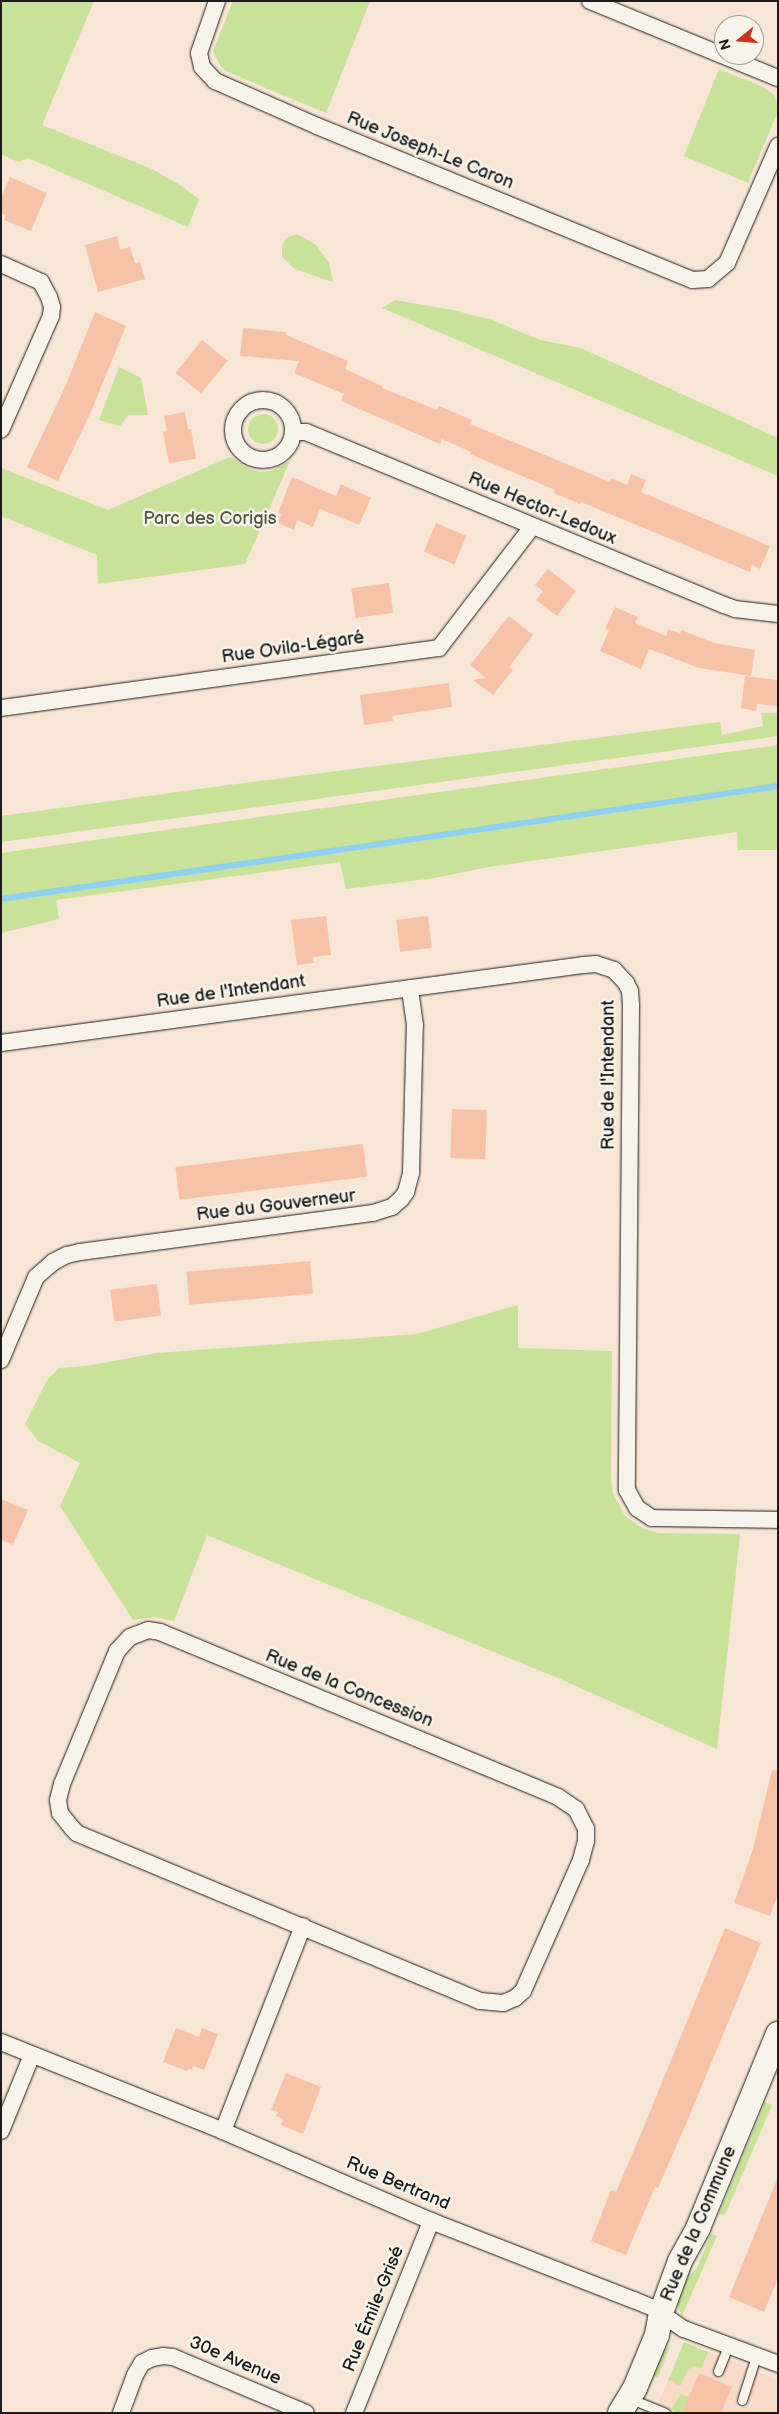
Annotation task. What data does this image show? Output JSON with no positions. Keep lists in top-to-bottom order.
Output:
{
  "streets": {
    "street": [
      "Rue Joseph-Le Caron",
      "Rue Hector-Ledoux",
      "Rue Ovila-Légaré",
      "Rue de l'Intendant",
      "Rue du Gouverneur",
      "Rue de la Concession",
      "Rue Bertrand",
      "Rue de la Commune",
      "Rue Émile-Grisé",
      "30e Avenue"
    ]
  },
  "crossings": [
    ["Rue Hector-Ledoux", "Rue Ovila-Légaré"],
    ["Rue de l'Intendant", "Rue du Gouverneur"],
    ["Rue Bertrand", "Rue de la Commune"],
    ["Rue Bertrand", "Rue Émile-Grisé"]
  ],
  "parks": ["Parc des Corigis"],
  "north": "left"
}
